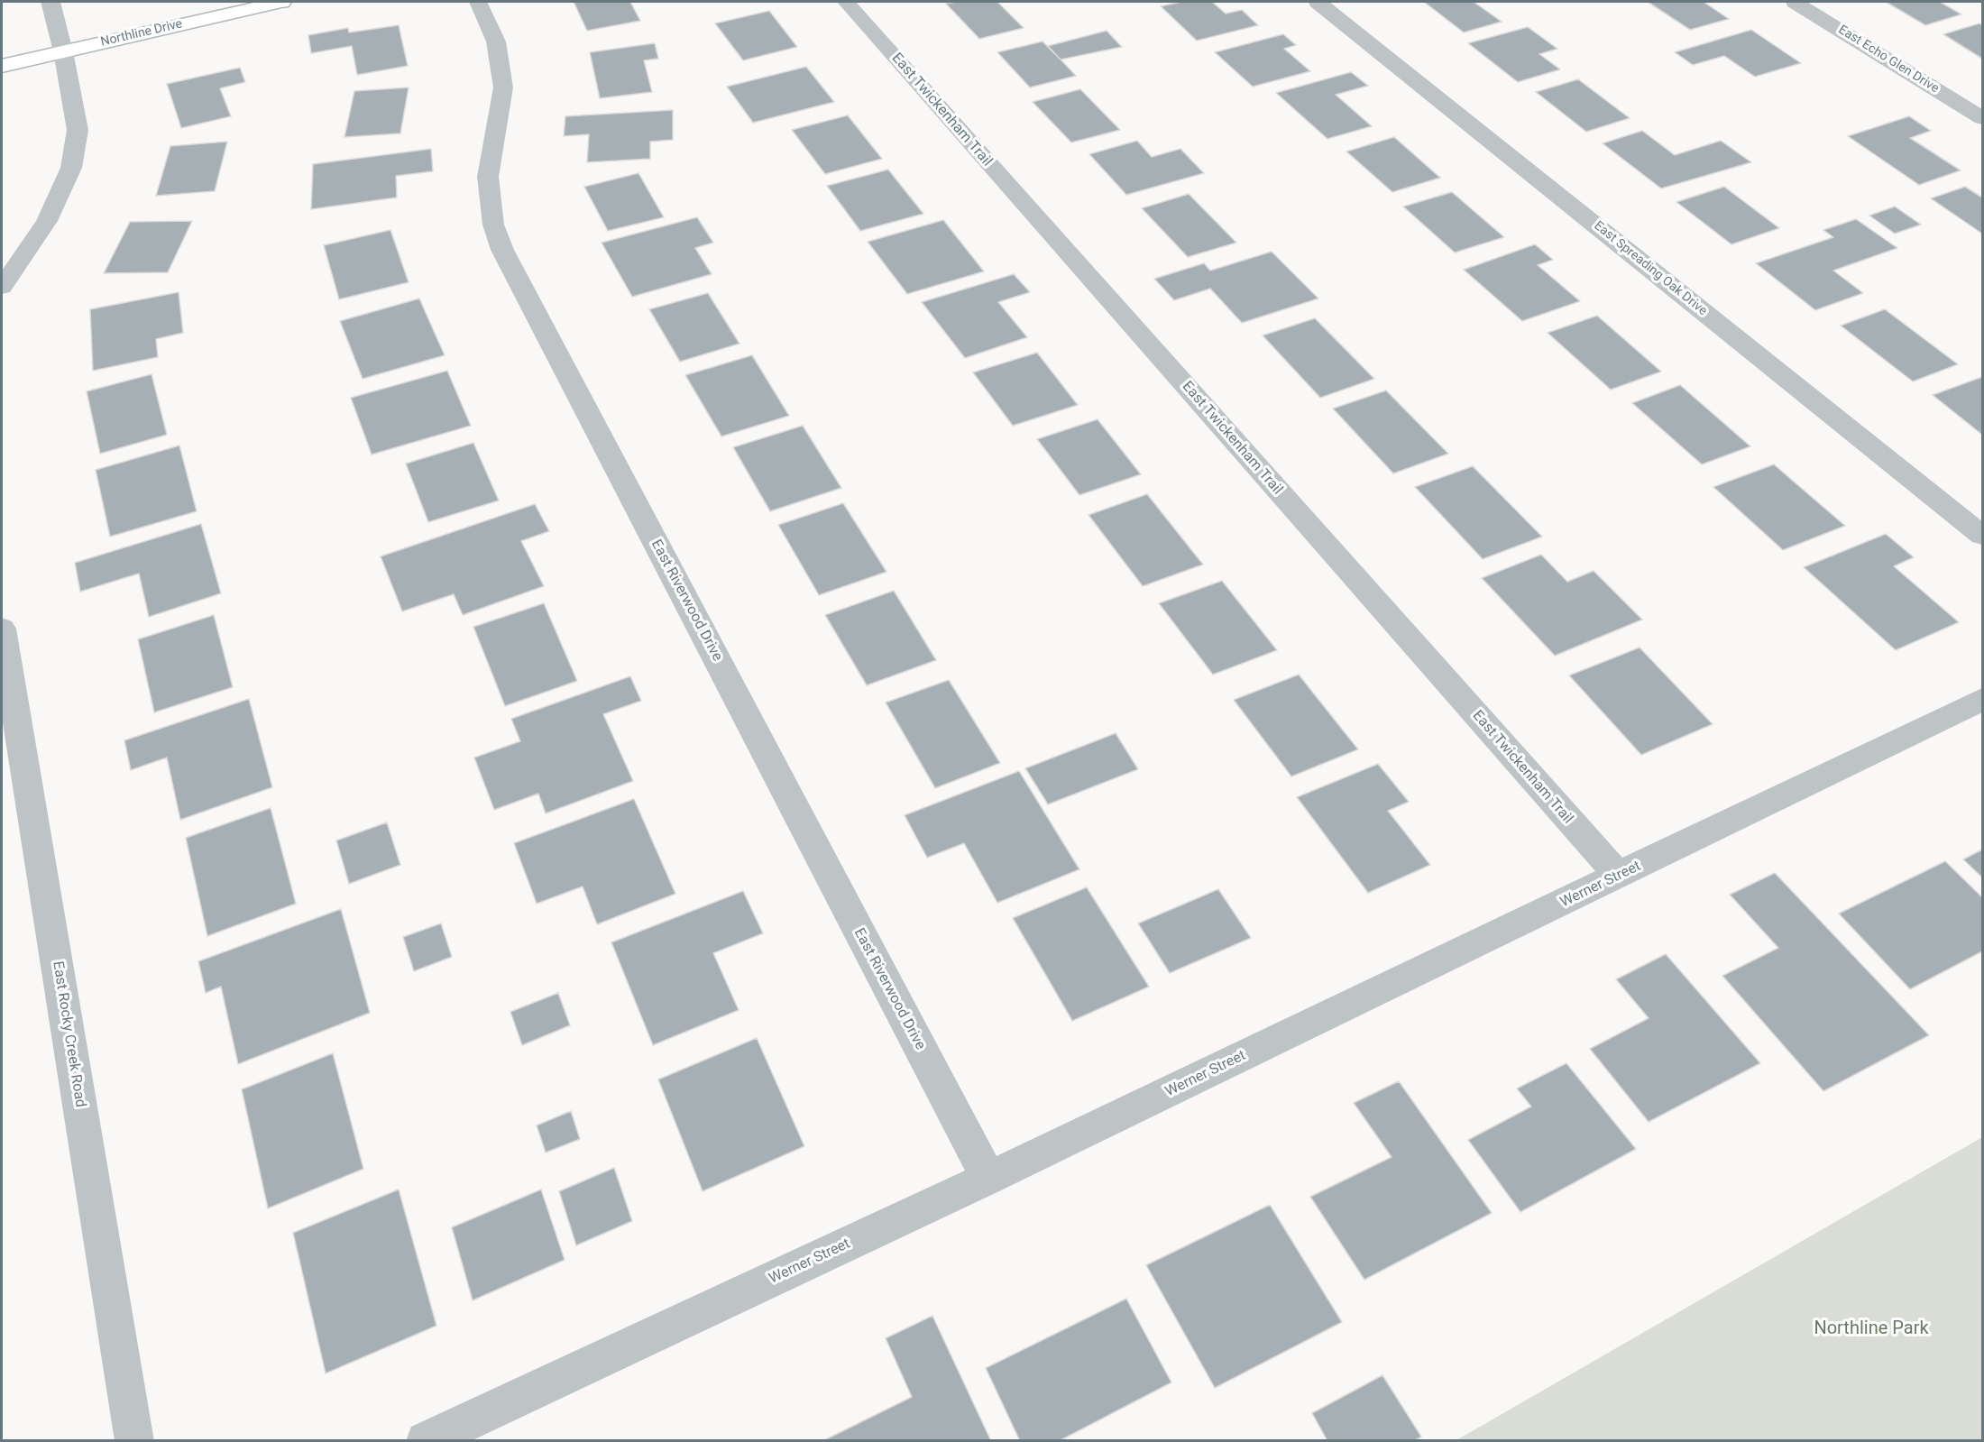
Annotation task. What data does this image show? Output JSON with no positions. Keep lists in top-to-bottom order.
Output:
{
  "streets": {
    "street": [
      "Northline Drive",
      "East Echo Glen Drive",
      "East Twickenham Trail",
      "East Spreading Oak Drive",
      "East Riverwood Drive",
      "Werner Street",
      "East Rocky Creek Road"
    ]
  },
  "crossings": [
    ["East Twickenham Trail", "Werner Street"],
    ["East Riverwood Drive", "Werner Street"]
  ],
  "parks": ["Northline Park"]
}
